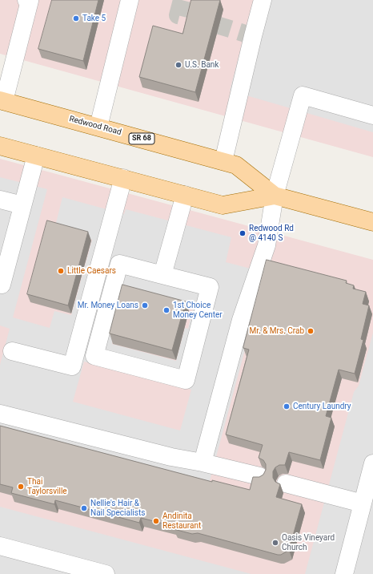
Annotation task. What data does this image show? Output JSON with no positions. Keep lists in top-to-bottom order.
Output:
{
  "streets": {
    "main road": ["Redwood Road", "SR 68"]
  },
  "places": [
    "Take 5",
    "U.S. Bank",
    "Redwood Rd @ 4140 S",
    "Little Caesars",
    "Mr. Money Loans",
    "1st Choice Money Center",
    "Mr. & Mrs. Crab",
    "Century Laundry",
    "Thai Taylorsville",
    "Nellie's Hair & Nail Specialists",
    "Andinita Restaurant",
    "Oasis Vineyard Church"
  ]
}
